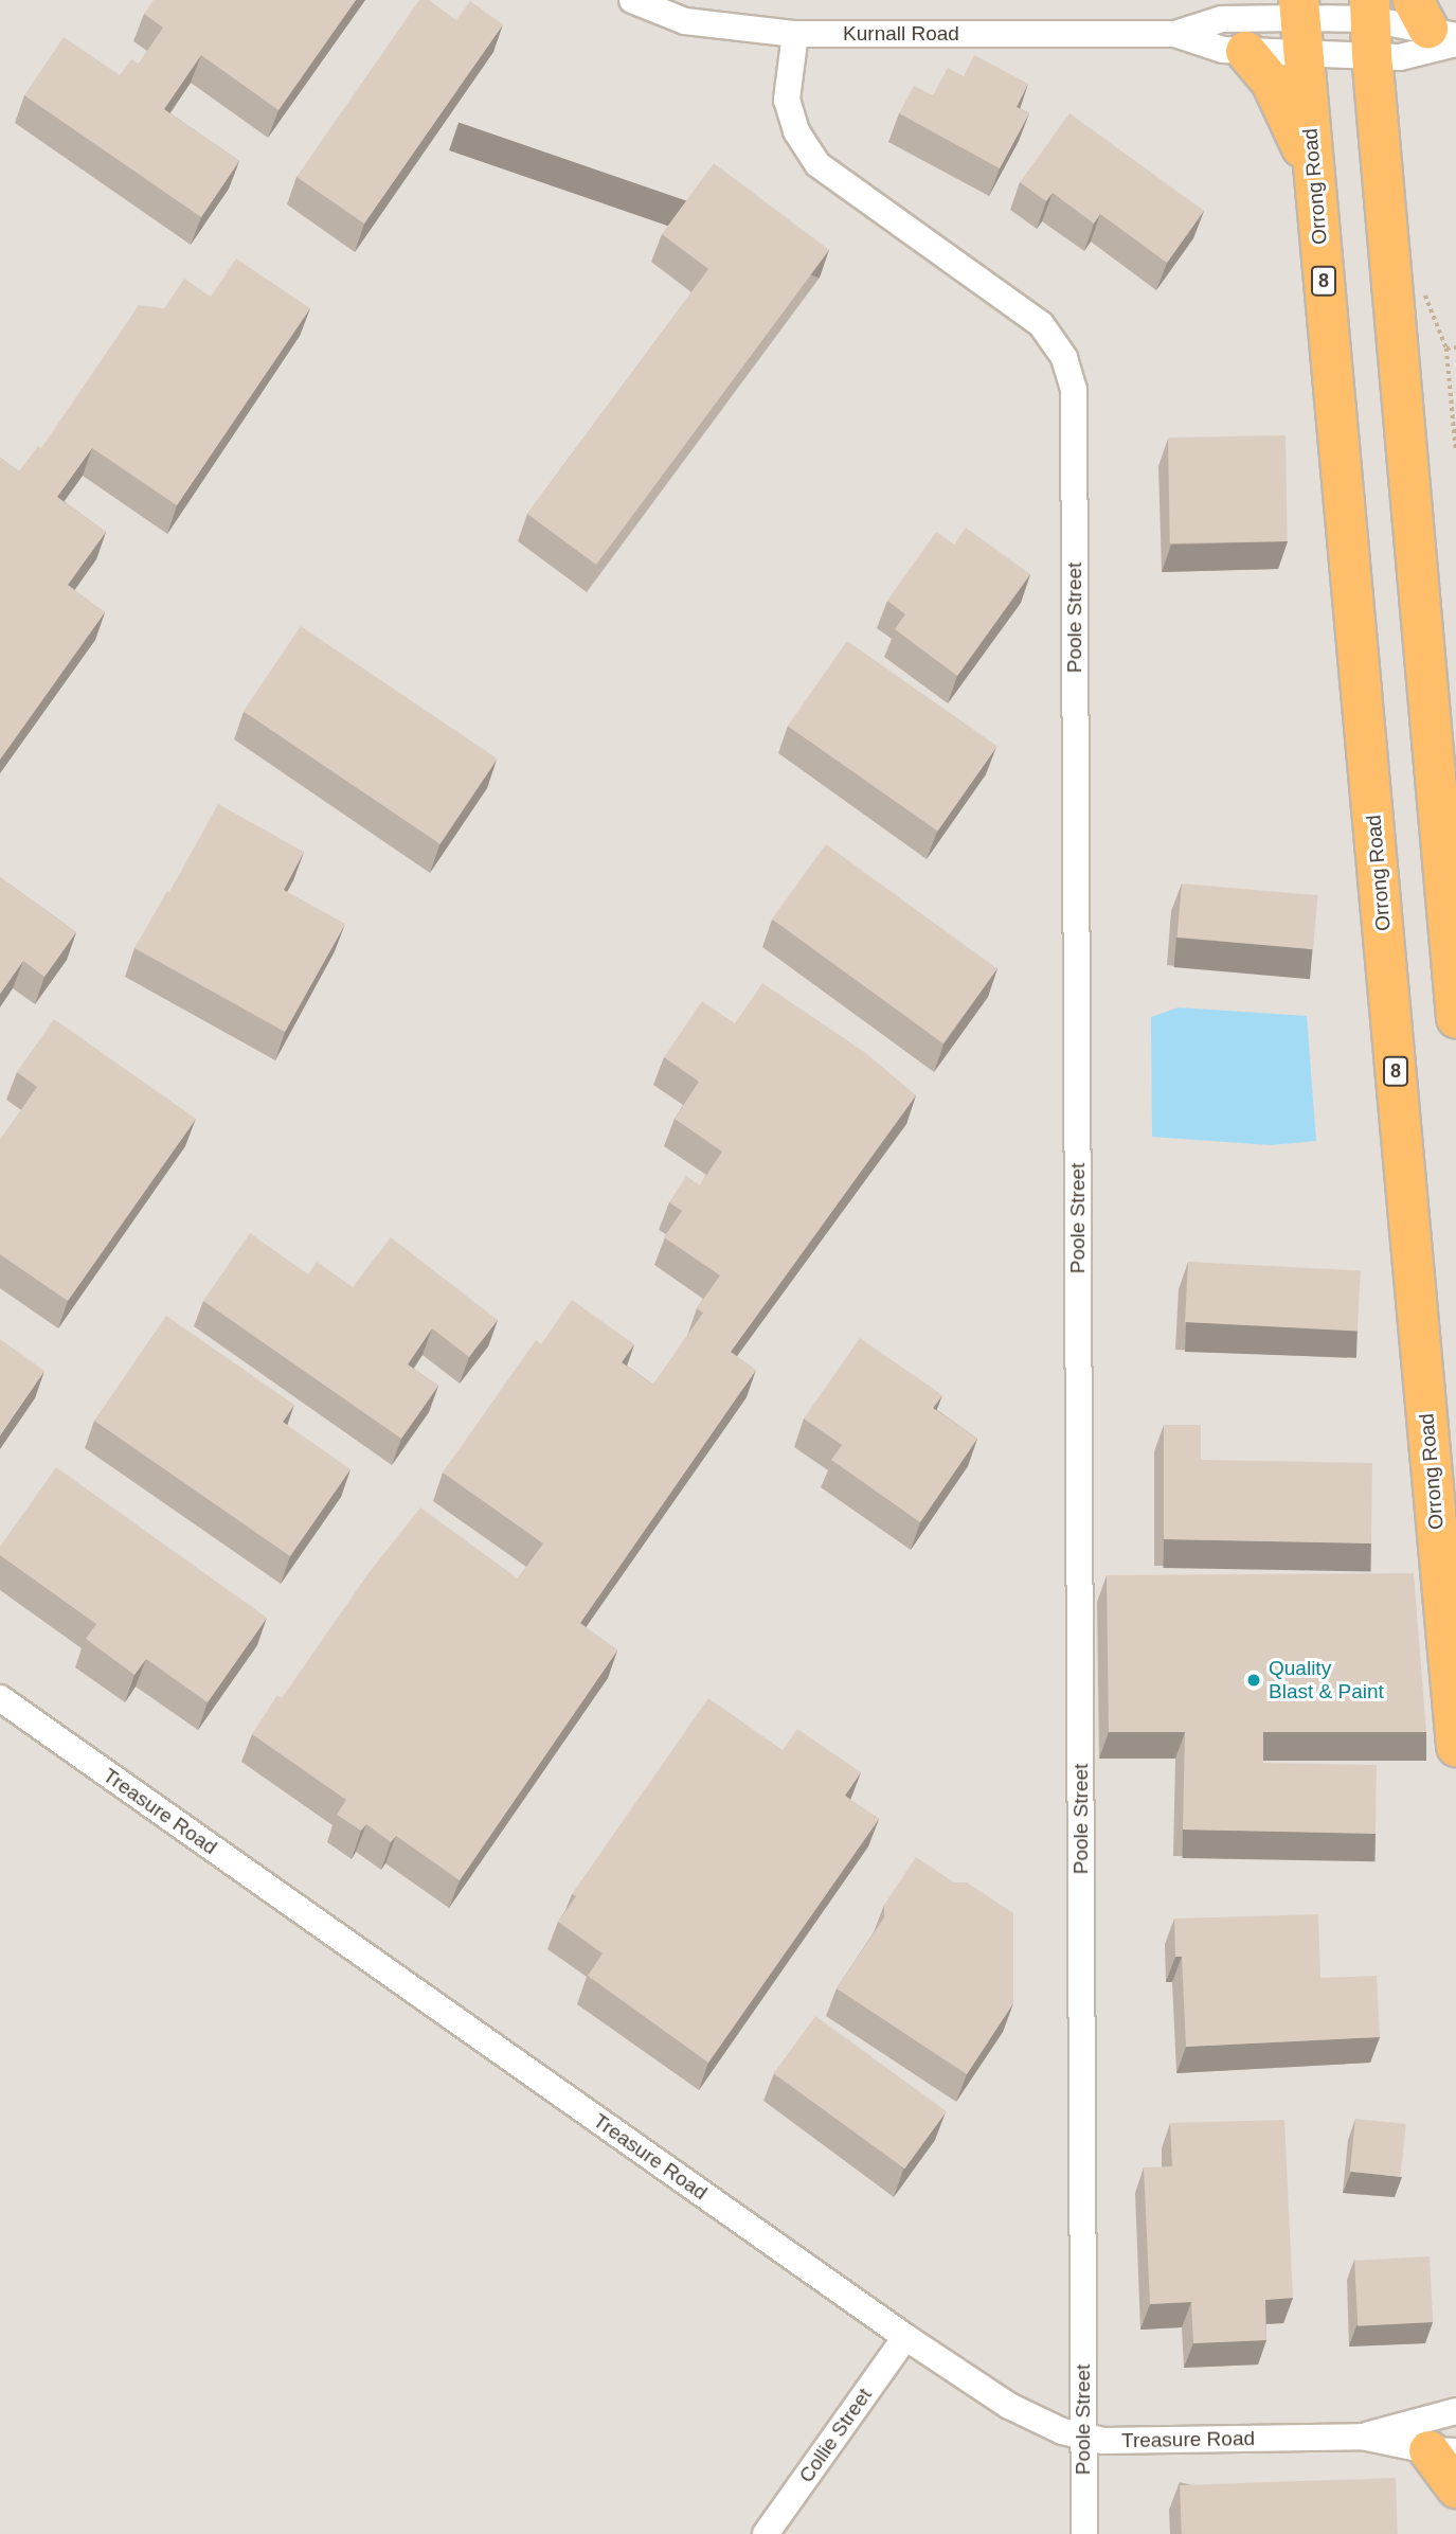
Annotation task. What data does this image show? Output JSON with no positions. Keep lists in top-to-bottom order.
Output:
{
  "streets": {
    "highway": ["Orrong Road", "8"],
    "street": [
      "Kurnall Road",
      "Poole Street",
      "Treasure Road",
      "Collie Street"
    ]
  },
  "crossings": [
    ["Kurnall Road", "Orrong Road"],
    ["Kurnall Road", "Poole Street"],
    ["Poole Street", "Treasure Road"],
    ["Treasure Road", "Collie Street"]
  ],
  "places": ["Quality Blast & Paint"]
}
